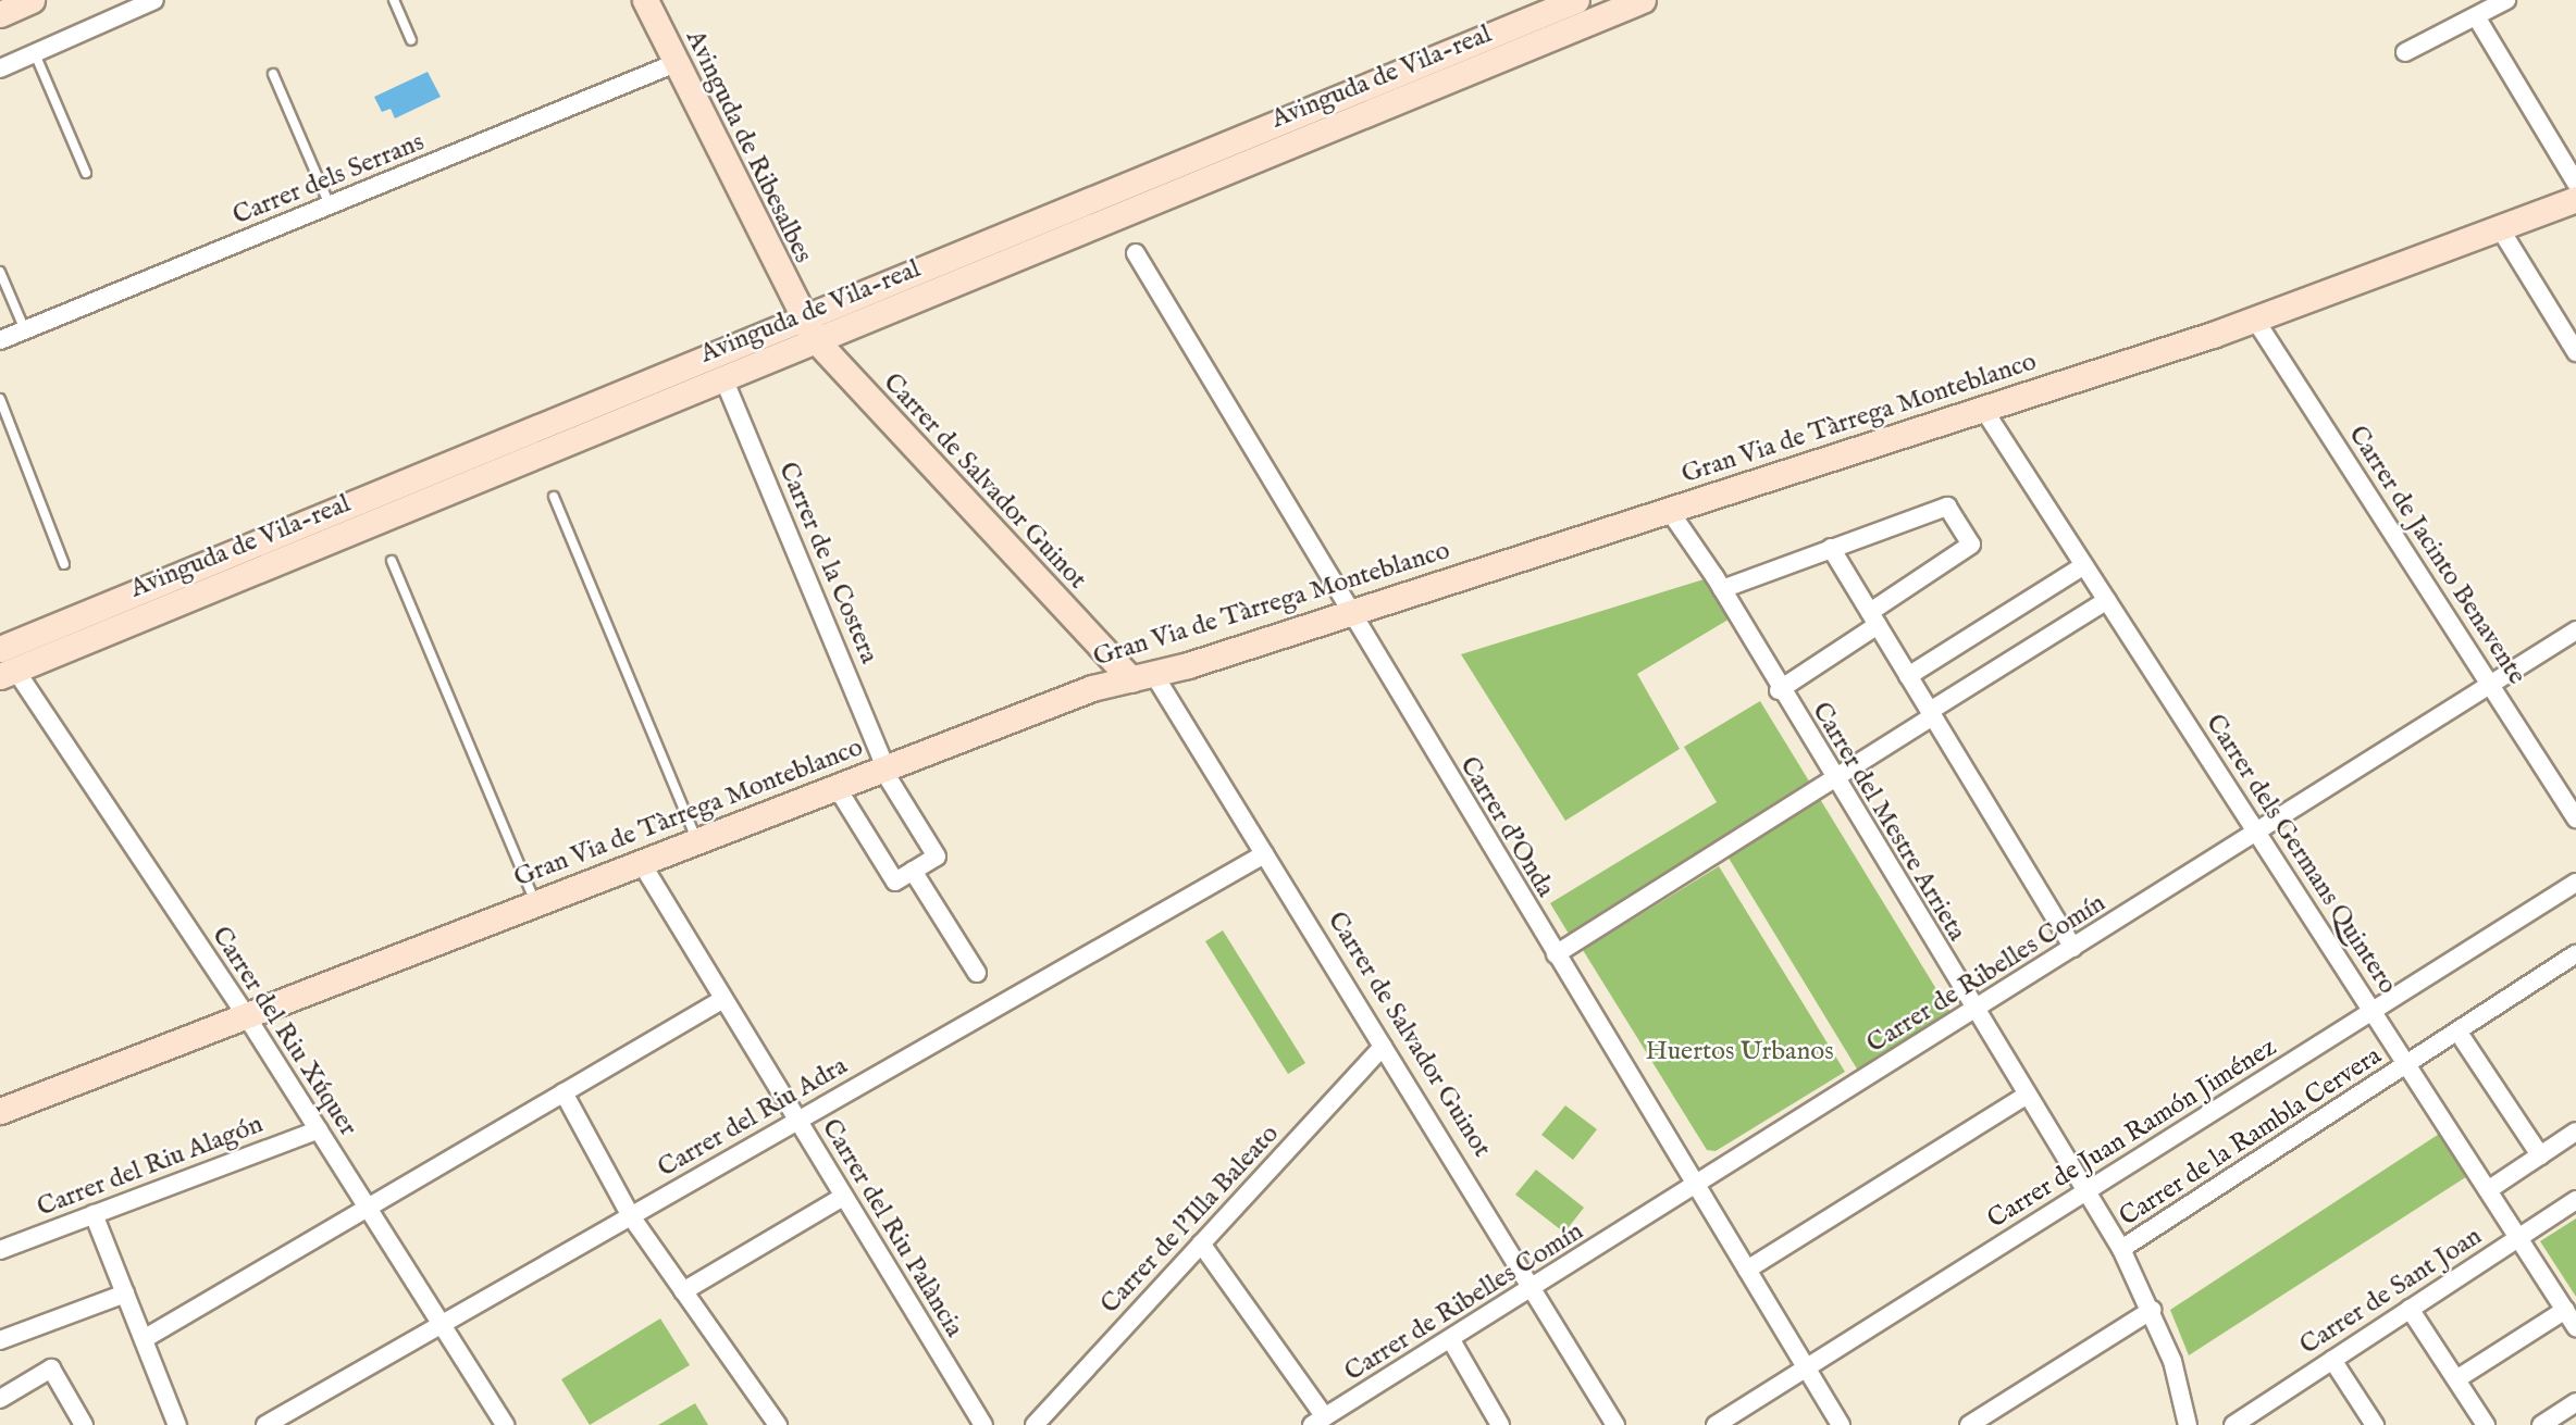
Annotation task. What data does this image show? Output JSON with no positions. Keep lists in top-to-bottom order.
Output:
{
  "streets": {
    "street": [
      "Avinguda de Vila-real",
      "Avinguda de Ribesalbes",
      "Carrer dels Serrans",
      "Gran Via de Tàrrega Monteblanco",
      "Carrer de Salvador Guinot",
      "Carrer de Jacinto Benavente",
      "Carrer de la Costera",
      "Carrer del Mestre Arrieta",
      "Carrer d'Onda",
      "Carrer dels Germans Quintero",
      "Carrer de Ribelles Comín",
      "Carrer del Riu Xúquer",
      "Carrer del Riu Adra",
      "Carrer de Juan Ramón Jiménez",
      "Carrer de la Rambla Cervera",
      "Carrer del Riu Alagón",
      "Carrer de l'Illa Baleato",
      "Carrer del Riu Palància",
      "Carrer de Sant Joan"
    ]
  },
  "crossings": [
    ["Avinguda de Vila-real", "Avinguda de Ribesalbes"],
    ["Avinguda de Vila-real", "Carrer de Salvador Guinot"],
    ["Avinguda de Vila-real", "Carrer de la Costera"],
    ["Avinguda de Vila-real", "Carrer del Riu Xúquer"],
    ["Avinguda de Ribesalbes", "Carrer dels Serrans"],
    ["Avinguda de Ribesalbes", "Carrer de Salvador Guinot"],
    ["Gran Via de Tàrrega Monteblanco", "Carrer de Salvador Guinot"],
    ["Gran Via de Tàrrega Monteblanco", "Carrer de Jacinto Benavente"],
    ["Gran Via de Tàrrega Monteblanco", "Carrer de la Costera"],
    ["Gran Via de Tàrrega Monteblanco", "Carrer del Mestre Arrieta"],
    ["Gran Via de Tàrrega Monteblanco", "Carrer d'Onda"],
    ["Gran Via de Tàrrega Monteblanco", "Carrer dels Germans Quintero"],
    ["Gran Via de Tàrrega Monteblanco", "Carrer del Riu Xúquer"],
    ["Gran Via de Tàrrega Monteblanco", "Carrer del Riu Palància"],
    ["Carrer de Salvador Guinot", "Carrer de Ribelles Comín"],
    ["Carrer de Salvador Guinot", "Carrer del Riu Adra"],
    ["Carrer de Salvador Guinot", "Carrer de l'Illa Baleato"],
    ["Carrer de Jacinto Benavente", "Carrer de Ribelles Comín"],
    ["Carrer del Mestre Arrieta", "Carrer de Ribelles Comín"],
    ["Carrer del Mestre Arrieta", "Carrer de Juan Ramón Jiménez"],
    ["Carrer del Mestre Arrieta", "Carrer de la Rambla Cervera"],
    ["Carrer d'Onda", "Carrer de Ribelles Comín"],
    ["Carrer d'Onda", "Carrer de Juan Ramón Jiménez"],
    ["Carrer dels Germans Quintero", "Carrer de Ribelles Comín"],
    ["Carrer dels Germans Quintero", "Carrer de Juan Ramón Jiménez"],
    ["Carrer dels Germans Quintero", "Carrer de la Rambla Cervera"],
    ["Carrer dels Germans Quintero", "Carrer de Sant Joan"],
    ["Carrer del Riu Xúquer", "Carrer del Riu Adra"],
    ["Carrer del Riu Xúquer", "Carrer del Riu Alagón"],
    ["Carrer del Riu Adra", "Carrer del Riu Palància"]
  ],
  "parks": ["Huertos Urbanos"]
}
